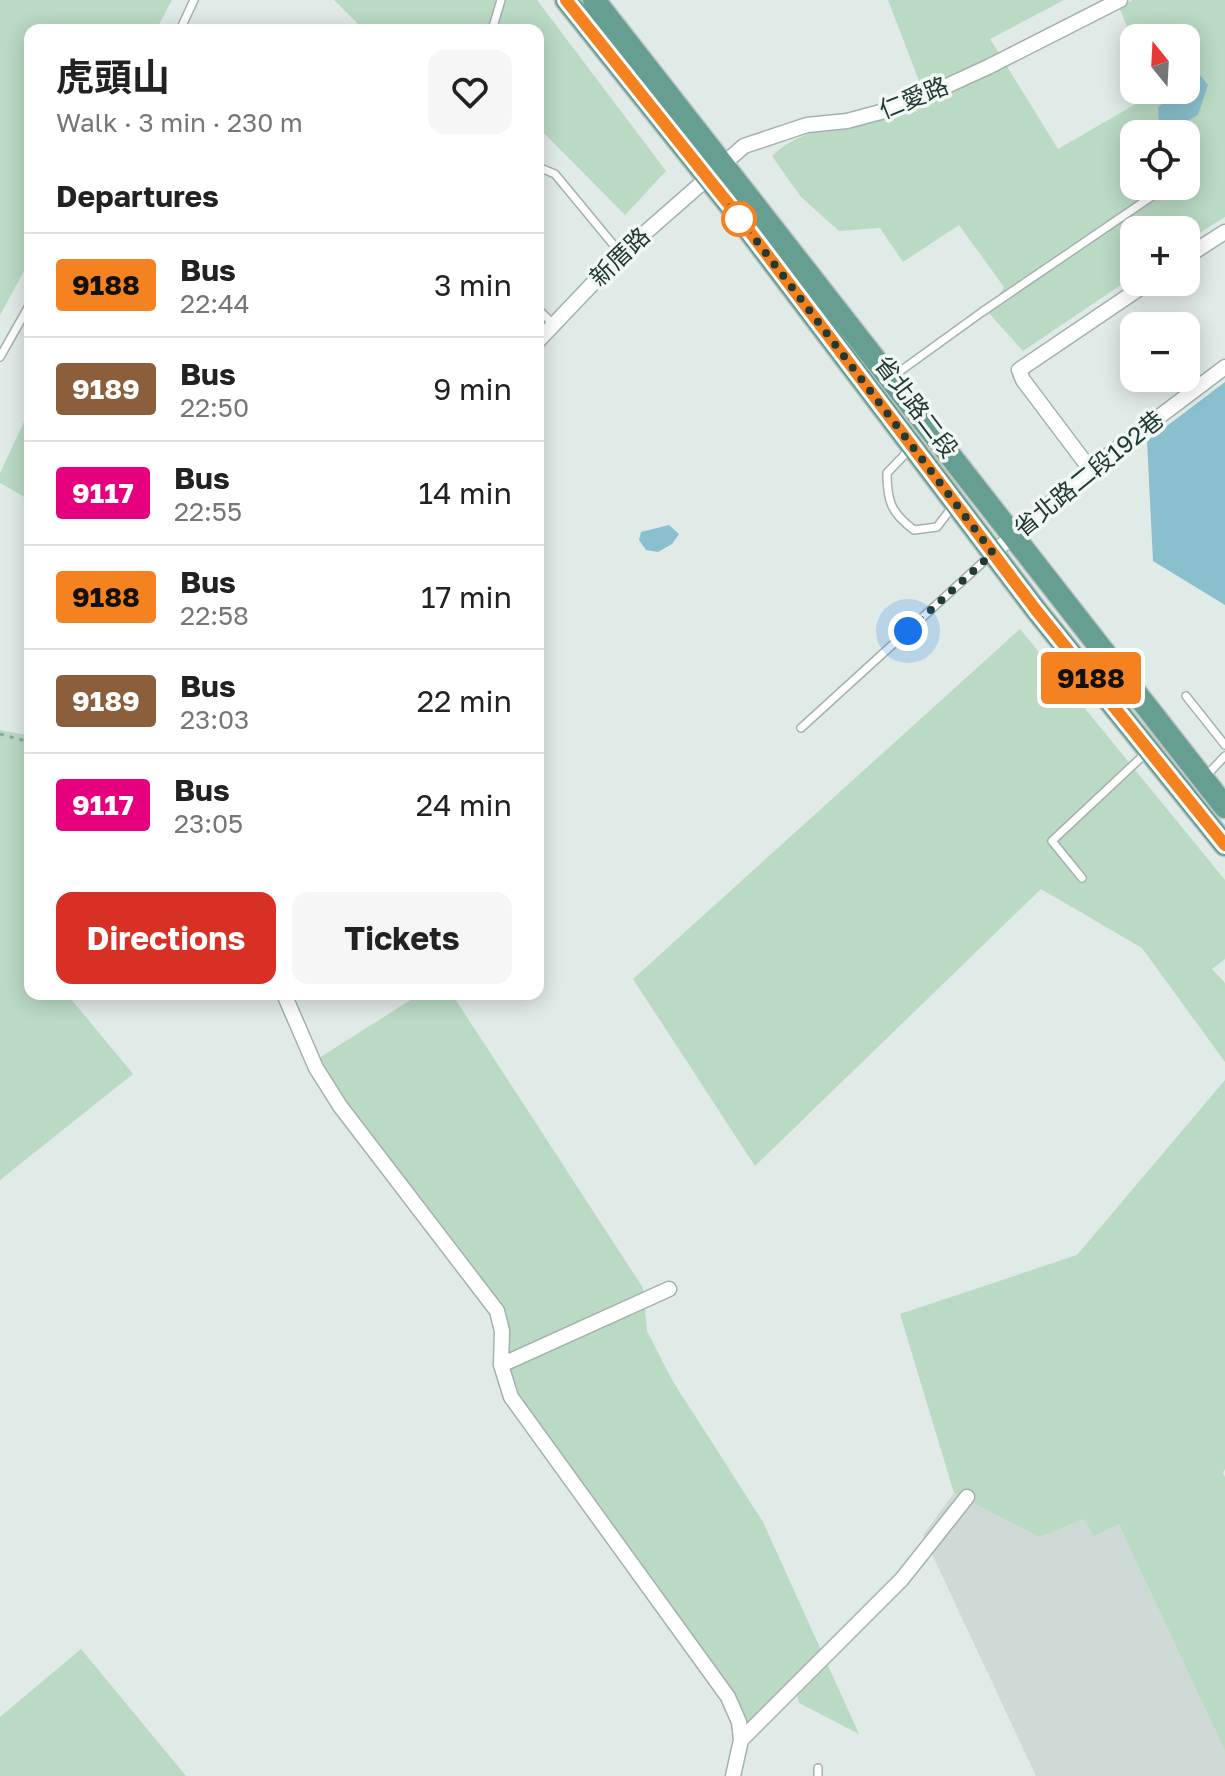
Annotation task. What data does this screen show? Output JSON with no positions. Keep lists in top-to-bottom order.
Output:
{
  "streets": {
    "main road": ["省北路二段"],
    "street": ["仁愛路", "新厝路", "省北路二段192巷"]
  },
  "crossings": [
    ["仁愛路", "新厝路"],
    ["仁愛路", "省北路二段"],
    ["新厝路", "省北路二段"],
    ["省北路二段", "省北路二段192巷"]
  ],
  "lines": ["bus line 9188"],
  "north": "top",
  "page": {
    "on_map": "9188",
    "map_buttons": ["+", "−"],
    "heading": [
      ["虎頭山", "Walk · 3 min · 230 m"],
      "Departures"
    ],
    "list": [
      {
        "mark": "9188",
        "name": "Bus",
        "note": "22:44",
        "value": "3 min"
      },
      {
        "mark": "9189",
        "name": "Bus",
        "note": "22:50",
        "value": "9 min"
      },
      {
        "mark": "9117",
        "name": "Bus",
        "note": "22:55",
        "value": "14 min"
      },
      {
        "mark": "9188",
        "name": "Bus",
        "note": "22:58",
        "value": "17 min"
      },
      {
        "mark": "9189",
        "name": "Bus",
        "note": "23:03",
        "value": "22 min"
      },
      {
        "mark": "9117",
        "name": "Bus",
        "note": "23:05",
        "value": "24 min"
      }
    ],
    "buttons": ["Directions", "Tickets"]
  }
}
